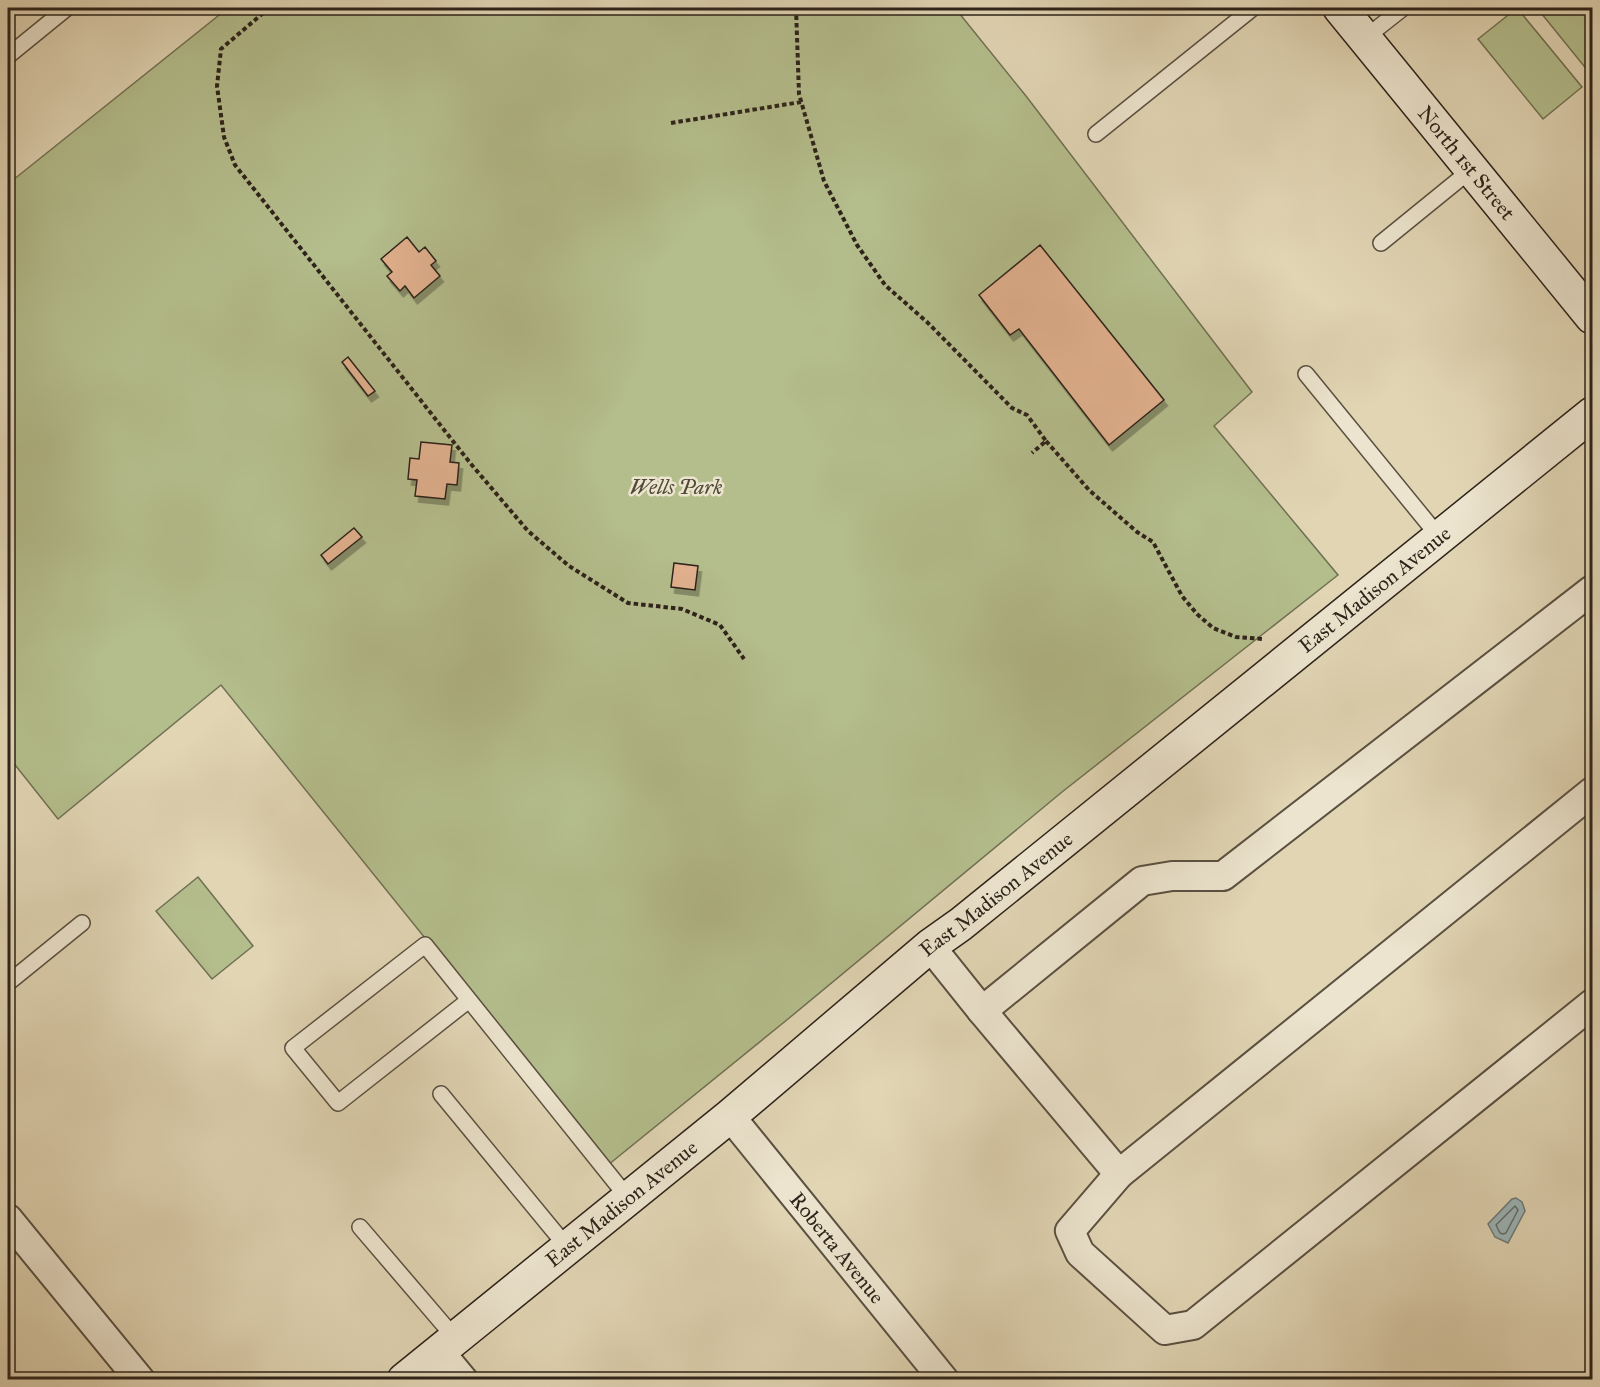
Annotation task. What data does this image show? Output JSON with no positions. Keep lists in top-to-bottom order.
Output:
{
  "streets": {
    "street": ["North 1st Street", "East Madison Avenue", "Roberta Avenue"]
  },
  "crossings": [
    ["East Madison Avenue", "Roberta Avenue"]
  ],
  "parks": ["Wells Park"]
}
